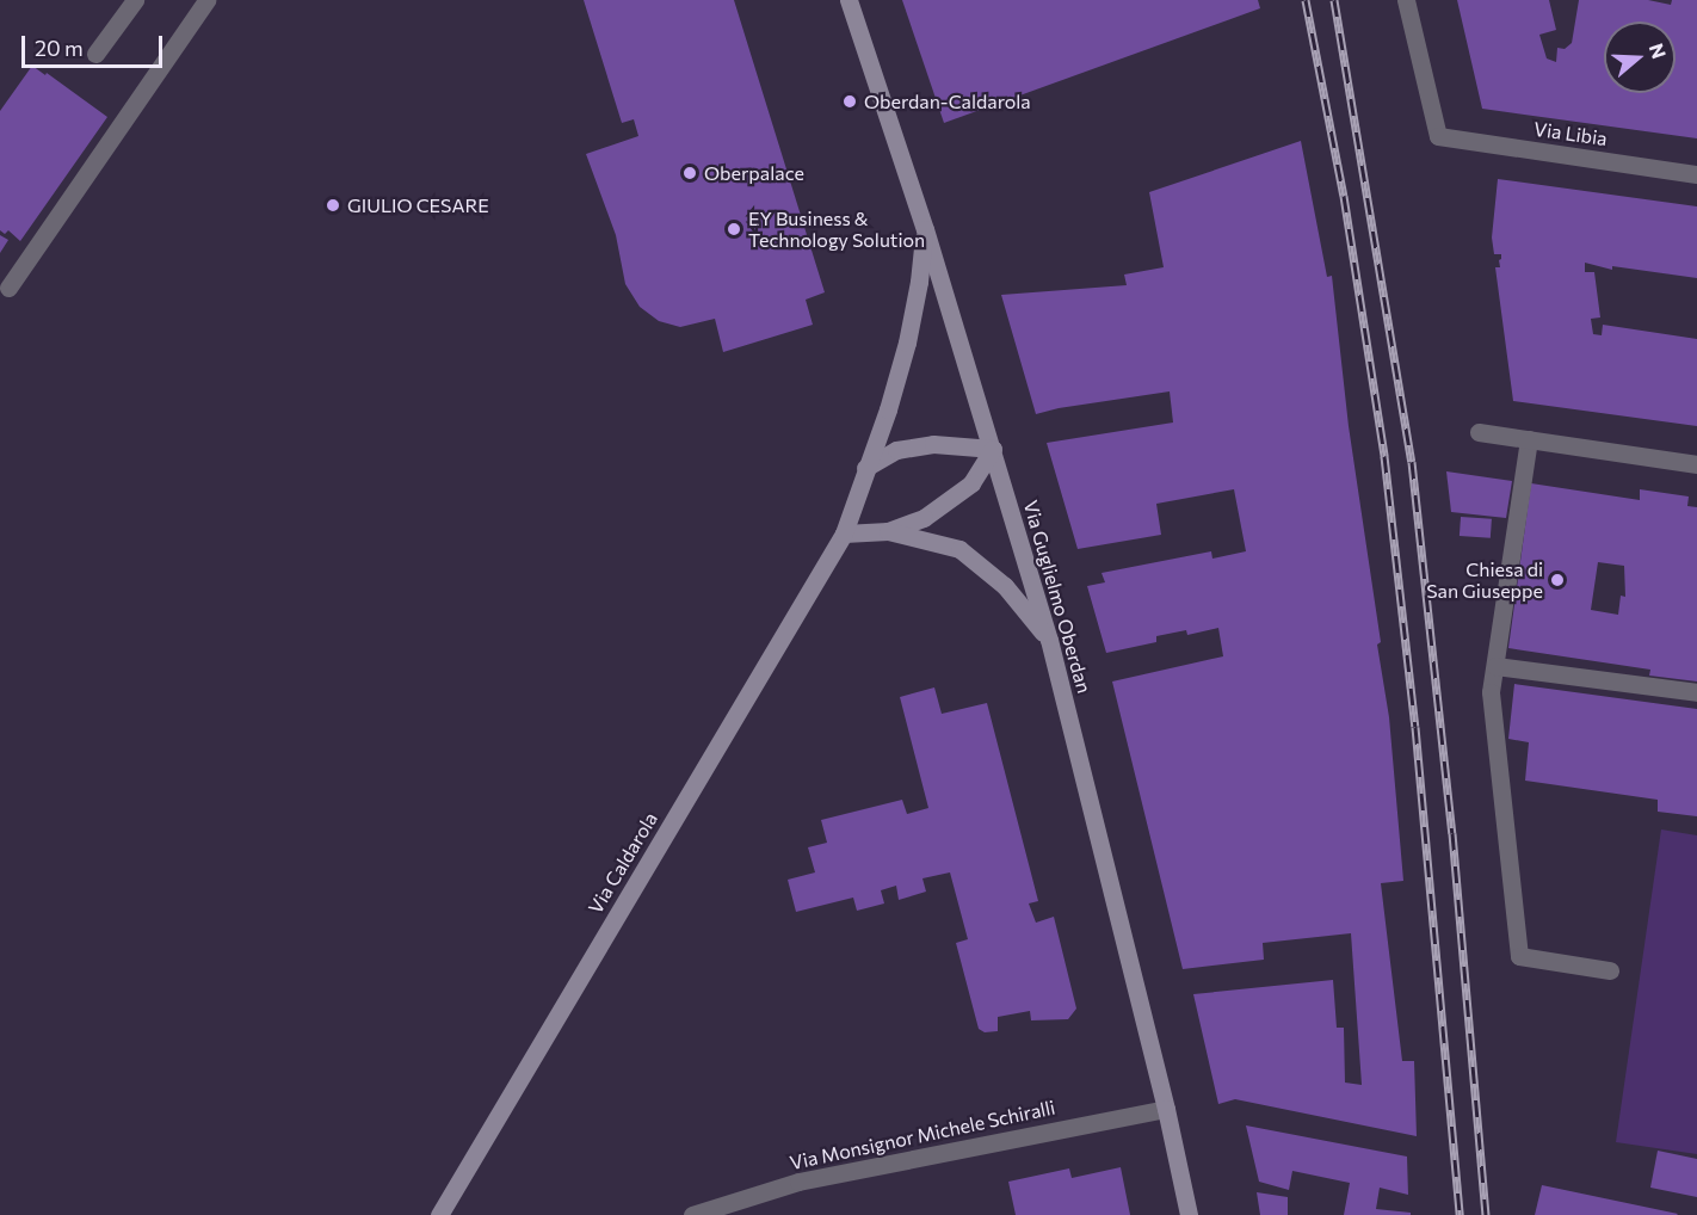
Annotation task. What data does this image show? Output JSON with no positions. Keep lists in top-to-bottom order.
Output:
{
  "streets": {
    "main road": ["Via Guglielmo Oberdan", "Via Caldarola"],
    "street": ["Via Libia", "Via Monsignor Michele Schiralli"]
  },
  "crossings": [
    ["Via Guglielmo Oberdan", "Via Caldarola"],
    ["Via Guglielmo Oberdan", "Via Monsignor Michele Schiralli"]
  ],
  "places": [
    "Oberdan-Caldarola",
    "Oberpalace",
    "GIULIO CESARE",
    "EY Business & Technology Solution",
    "Chiesa di San Giuseppe"
  ],
  "scale_bar": "20 m",
  "north": "right"
}
